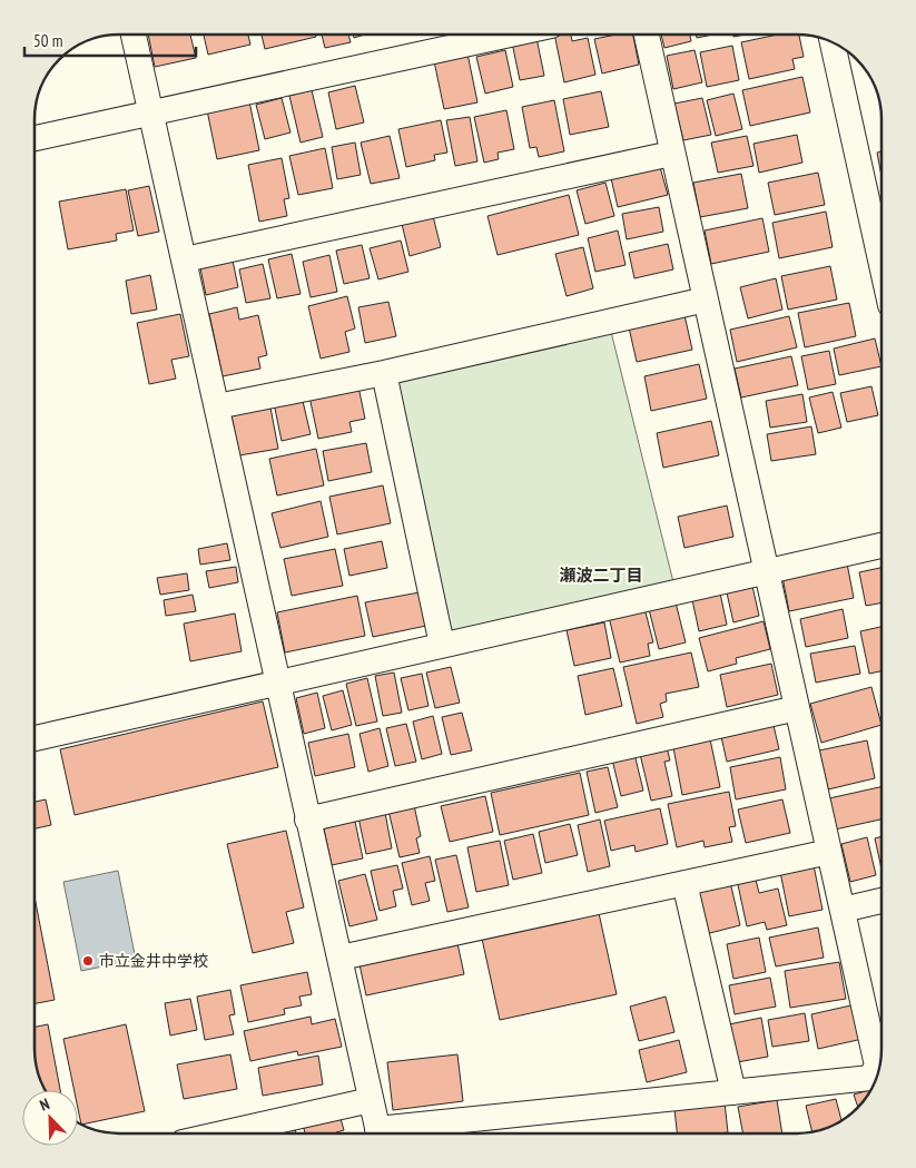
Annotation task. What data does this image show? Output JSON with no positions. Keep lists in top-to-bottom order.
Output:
{
  "districts": ["瀬波二丁目"],
  "places": ["市立金井中学校"],
  "scale_bar": "50 m",
  "north": "top left"
}
